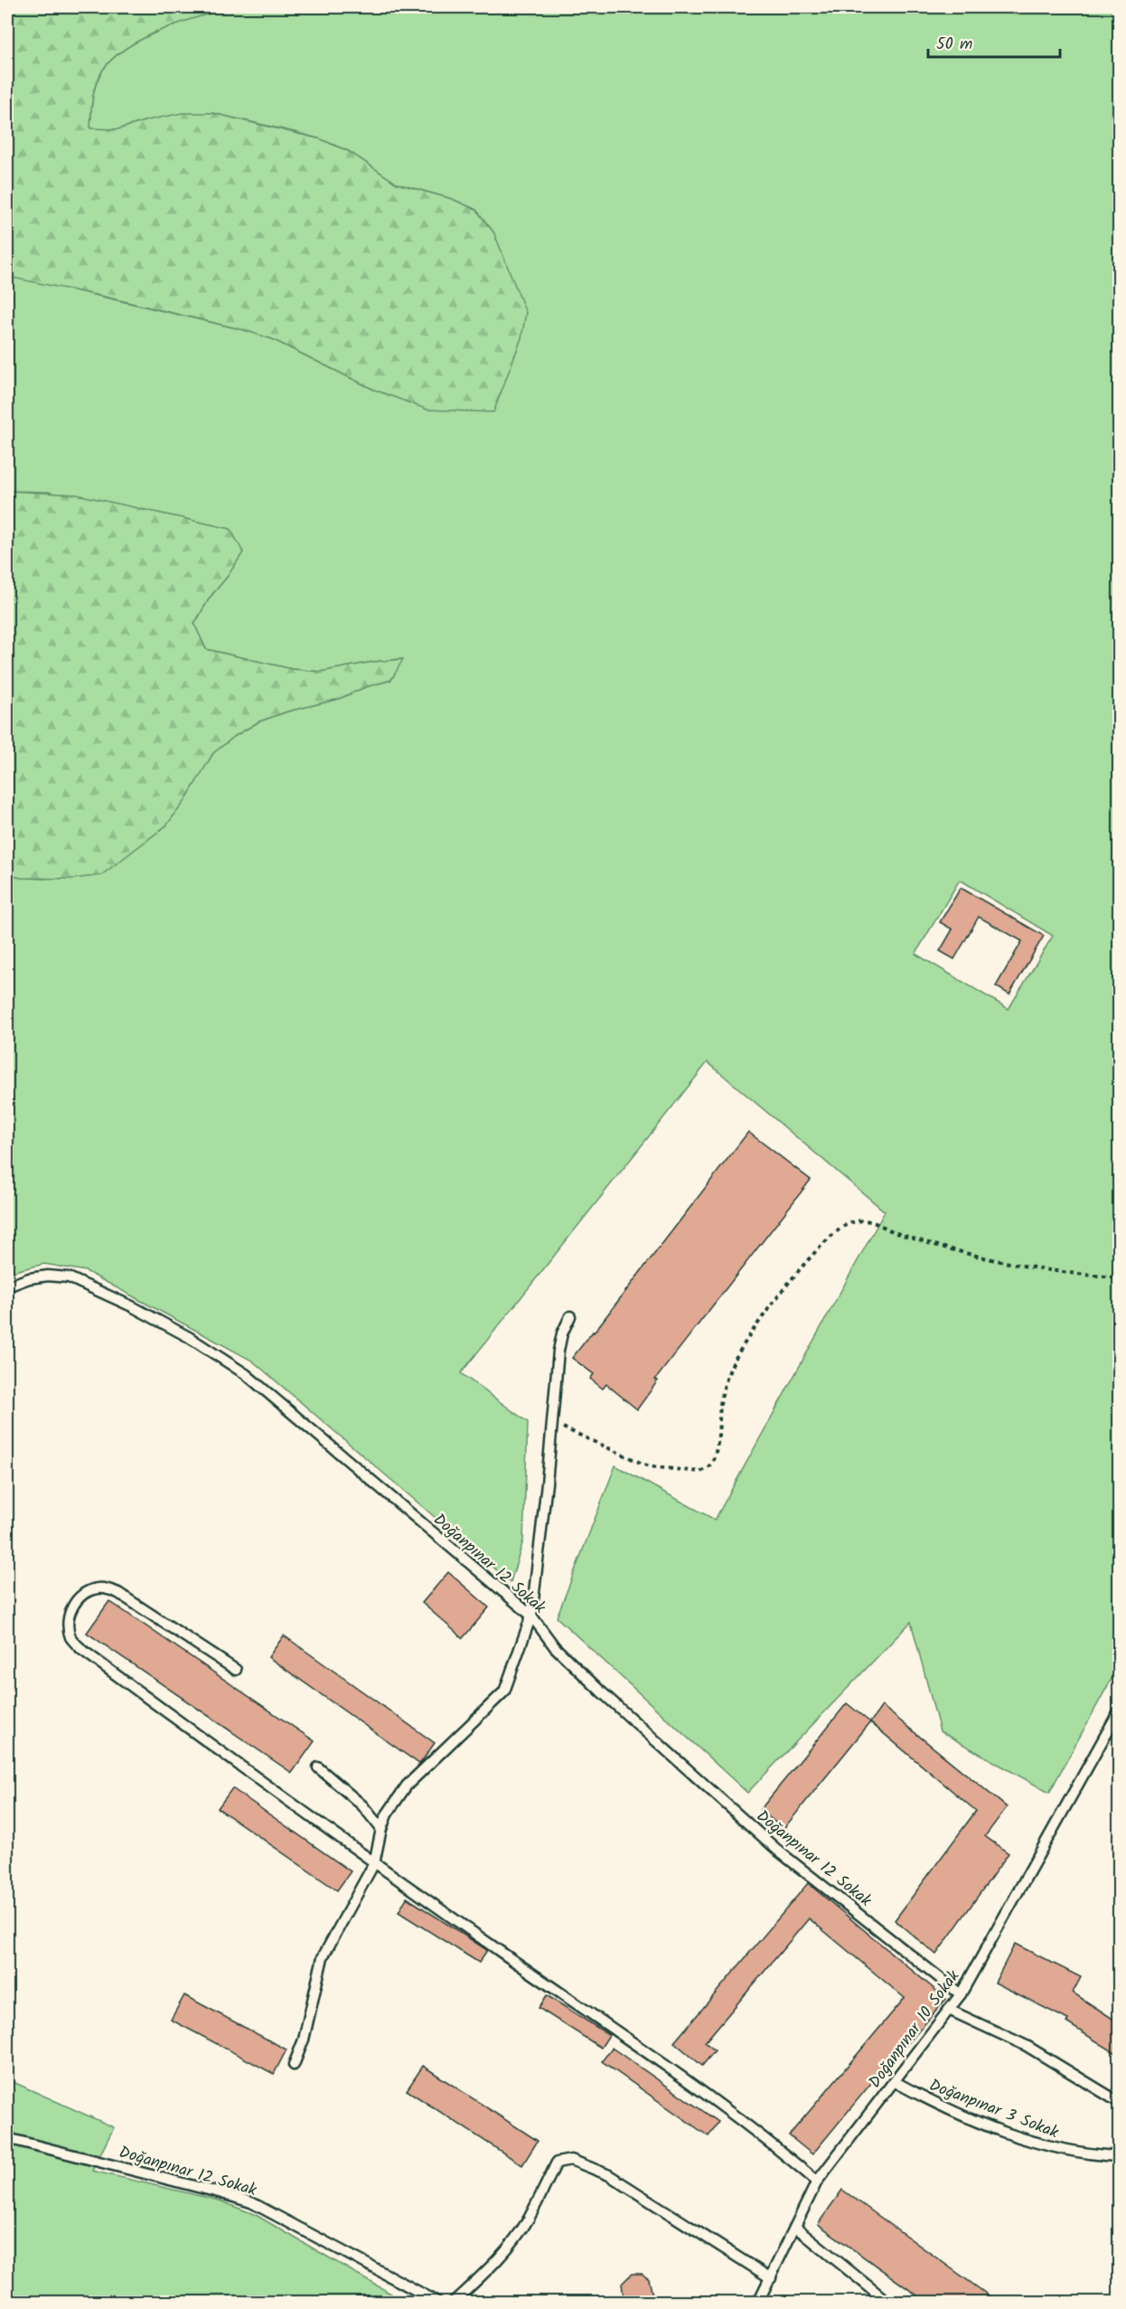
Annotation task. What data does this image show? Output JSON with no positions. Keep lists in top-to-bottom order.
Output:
{
  "streets": {
    "lane": ["Doğanpınar 12 Sokak", "Doğanpınar 10 Sokak", "Doğanpınar 3 Sokak"]
  },
  "crossings": [
    ["Doğanpınar 12 Sokak", "Doğanpınar 10 Sokak"],
    ["Doğanpınar 10 Sokak", "Doğanpınar 3 Sokak"]
  ],
  "scale_bar": "50 m"
}
